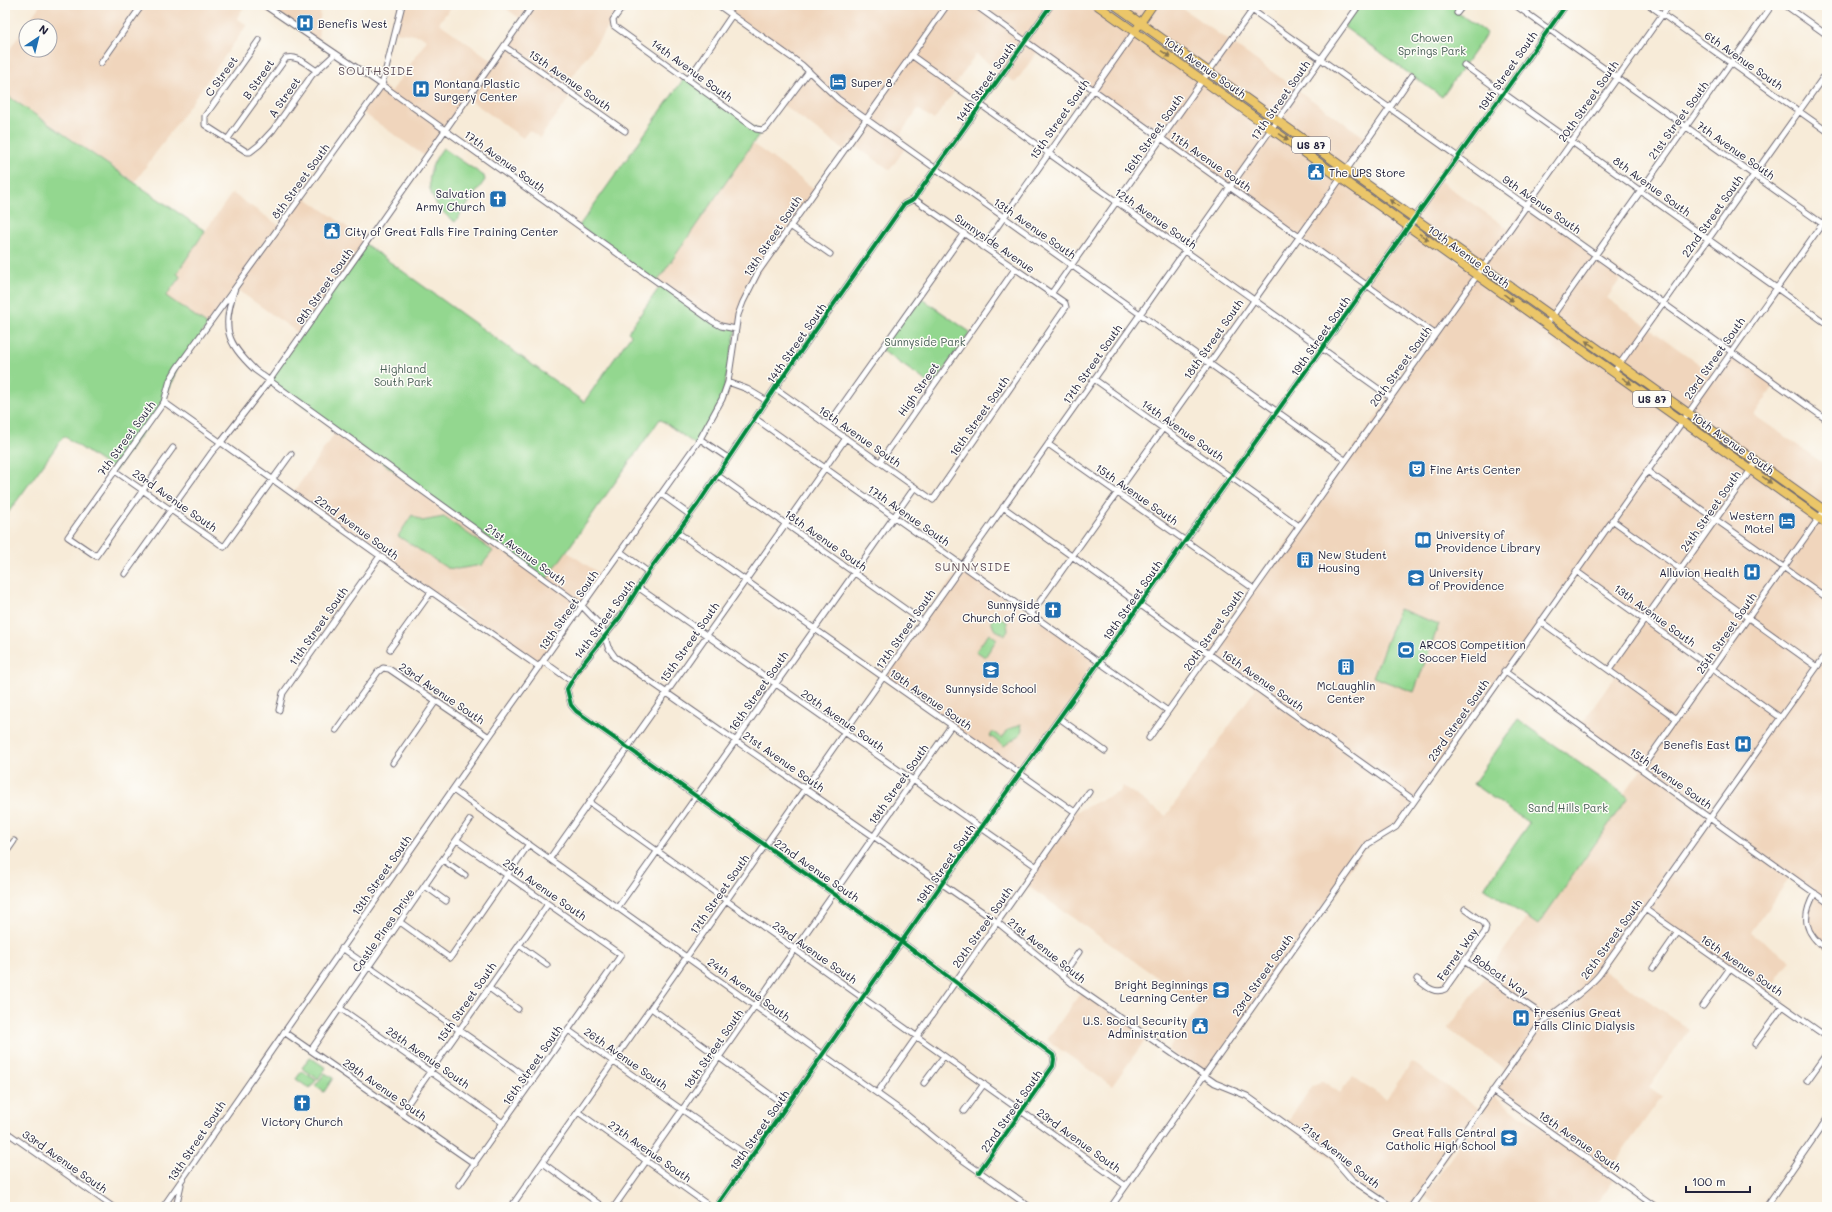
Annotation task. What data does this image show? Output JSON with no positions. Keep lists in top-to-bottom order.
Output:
{
  "streets": {
    "highway": ["10th Avenue South", "US 87"],
    "main road": ["15th Street South"],
    "street": [
      "6th Avenue South",
      "14th Avenue South",
      "19th Street South",
      "C Street",
      "B Street",
      "15th Avenue South",
      "14th Street South",
      "A Street",
      "17th Street South",
      "20th Street South",
      "21st Street South",
      "16th Street South",
      "7th Avenue South",
      "17th Avenue South",
      "11th Avenue South",
      "8th Street South",
      "8th Avenue South",
      "9th Avenue South",
      "22nd Street South",
      "12th Avenue South",
      "13th Avenue South",
      "13th Street South",
      "Sunnyside Avenue",
      "9th Street South",
      "18th Street South",
      "23rd Street South",
      "High Street",
      "16th Avenue South",
      "7th Street South",
      "23rd Avenue South",
      "24th Street South",
      "22nd Avenue South",
      "18th Avenue South",
      "21st Avenue South",
      "11th Street South",
      "25th Street South",
      "19th Avenue South",
      "20th Avenue South",
      "25th Avenue South",
      "Castle Pines Drive",
      "26th Street South",
      "Ferret Way",
      "Bobcat Way",
      "24th Avenue South",
      "28th Avenue South",
      "26th Avenue South",
      "29th Avenue South",
      "27th Avenue South",
      "33rd Avenue South"
    ]
  },
  "crossings": [
    ["6th Avenue South", "20th Street South"],
    ["6th Avenue South", "21st Street South"],
    ["6th Avenue South", "22nd Street South"],
    ["10th Avenue South", "19th Street South"],
    ["10th Avenue South", "17th Street South"],
    ["10th Avenue South", "20th Street South"],
    ["10th Avenue South", "15th Street South"],
    ["10th Avenue South", "21st Street South"],
    ["10th Avenue South", "16th Street South"],
    ["10th Avenue South", "22nd Street South"],
    ["10th Avenue South", "18th Street South"],
    ["10th Avenue South", "23rd Street South"],
    ["10th Avenue South", "24th Street South"],
    ["10th Avenue South", "25th Street South"],
    ["14th Avenue South", "19th Street South"],
    ["14th Avenue South", "17th Street South"],
    ["14th Avenue South", "20th Street South"],
    ["14th Avenue South", "13th Avenue South"],
    ["14th Avenue South", "18th Street South"],
    ["19th Street South", "15th Avenue South"],
    ["19th Street South", "7th Avenue South"],
    ["19th Street South", "17th Avenue South"],
    ["19th Street South", "11th Avenue South"],
    ["19th Street South", "8th Avenue South"],
    ["19th Street South", "9th Avenue South"],
    ["19th Street South", "12th Avenue South"],
    ["19th Street South", "13th Avenue South"],
    ["19th Street South", "16th Avenue South"],
    ["19th Street South", "23rd Avenue South"],
    ["19th Street South", "22nd Avenue South"],
    ["19th Street South", "21st Avenue South"],
    ["19th Street South", "19th Avenue South"],
    ["19th Street South", "20th Avenue South"],
    ["19th Street South", "24th Avenue South"],
    ["19th Street South", "26th Avenue South"],
    ["C Street", "B Street"],
    ["C Street", "A Street"],
    ["B Street", "A Street"],
    ["15th Avenue South", "17th Street South"],
    ["15th Avenue South", "20th Street South"],
    ["15th Avenue South", "9th Street South"],
    ["15th Avenue South", "18th Street South"],
    ["15th Avenue South", "23rd Street South"],
    ["15th Avenue South", "25th Street South"],
    ["15th Avenue South", "26th Street South"],
    ["14th Street South", "17th Avenue South"],
    ["14th Street South", "11th Avenue South"],
    ["14th Street South", "12th Avenue South"],
    ["14th Street South", "13th Avenue South"],
    ["14th Street South", "Sunnyside Avenue"],
    ["14th Street South", "16th Avenue South"],
    ["14th Street South", "22nd Avenue South"],
    ["14th Street South", "18th Avenue South"],
    ["14th Street South", "21st Avenue South"],
    ["14th Street South", "19th Avenue South"],
    ["14th Street South", "20th Avenue South"],
    ["A Street", "17th Avenue South"],
    ["17th Street South", "17th Avenue South"],
    ["17th Street South", "11th Avenue South"],
    ["17th Street South", "9th Avenue South"],
    ["17th Street South", "12th Avenue South"],
    ["17th Street South", "13th Avenue South"],
    ["17th Street South", "16th Avenue South"],
    ["17th Street South", "23rd Avenue South"],
    ["17th Street South", "22nd Avenue South"],
    ["17th Street South", "18th Avenue South"],
    ["17th Street South", "21st Avenue South"],
    ["17th Street South", "19th Avenue South"],
    ["17th Street South", "20th Avenue South"],
    ["17th Street South", "24th Avenue South"],
    ["17th Street South", "26th Avenue South"],
    ["17th Street South", "27th Avenue South"],
    ["20th Street South", "7th Avenue South"],
    ["20th Street South", "17th Avenue South"],
    ["20th Street South", "11th Avenue South"],
    ["20th Street South", "8th Avenue South"],
    ["20th Street South", "9th Avenue South"],
    ["20th Street South", "12th Avenue South"],
    ["20th Street South", "13th Avenue South"],
    ["20th Street South", "16th Avenue South"],
    ["20th Street South", "23rd Avenue South"],
    ["20th Street South", "22nd Avenue South"],
    ["20th Street South", "21st Avenue South"],
    ["20th Street South", "19th Avenue South"],
    ["20th Street South", "20th Avenue South"],
    ["20th Street South", "24th Avenue South"],
    ["15th Street South", "17th Avenue South"],
    ["15th Street South", "11th Avenue South"],
    ["15th Street South", "12th Avenue South"],
    ["15th Street South", "13th Avenue South"],
    ["15th Street South", "Sunnyside Avenue"],
    ["15th Street South", "16th Avenue South"],
    ["15th Street South", "23rd Avenue South"],
    ["15th Street South", "22nd Avenue South"],
    ["15th Street South", "18th Avenue South"],
    ["15th Street South", "21st Avenue South"],
    ["15th Street South", "19th Avenue South"],
    ["15th Street South", "20th Avenue South"],
    ["15th Street South", "25th Avenue South"],
    ["15th Street South", "24th Avenue South"],
    ["15th Street South", "28th Avenue South"],
    ["15th Street South", "29th Avenue South"],
    ["21st Street South", "7th Avenue South"],
    ["21st Street South", "8th Avenue South"],
    ["21st Street South", "9th Avenue South"],
    ["16th Street South", "17th Avenue South"],
    ["16th Street South", "11th Avenue South"],
    ["16th Street South", "9th Avenue South"],
    ["16th Street South", "12th Avenue South"],
    ["16th Street South", "13th Avenue South"],
    ["16th Street South", "Sunnyside Avenue"],
    ["16th Street South", "16th Avenue South"],
    ["16th Street South", "23rd Avenue South"],
    ["16th Street South", "22nd Avenue South"],
    ["16th Street South", "18th Avenue South"],
    ["16th Street South", "21st Avenue South"],
    ["16th Street South", "19th Avenue South"],
    ["16th Street South", "20th Avenue South"],
    ["16th Street South", "25th Avenue South"],
    ["16th Street South", "24th Avenue South"],
    ["16th Street South", "28th Avenue South"],
    ["16th Street South", "26th Avenue South"],
    ["16th Street South", "29th Avenue South"],
    ["7th Avenue South", "22nd Street South"],
    ["7th Avenue South", "23rd Street South"],
    ["17th Avenue South", "8th Street South"],
    ["17th Avenue South", "13th Street South"],
    ["17th Avenue South", "9th Street South"],
    ["17th Avenue South", "18th Street South"],
    ["11th Avenue South", "18th Street South"],
    ["8th Street South", "7th Street South"],
    ["8th Street South", "21st Avenue South"],
    ["8th Avenue South", "22nd Street South"],
    ["8th Avenue South", "23rd Street South"],
    ["9th Avenue South", "22nd Street South"],
    ["9th Avenue South", "18th Street South"],
    ["9th Avenue South", "23rd Street South"],
    ["22nd Street South", "23rd Avenue South"],
    ["22nd Street South", "22nd Avenue South"],
    ["22nd Street South", "24th Avenue South"],
    ["12th Avenue South", "13th Street South"],
    ["12th Avenue South", "18th Street South"],
    ["13th Avenue South", "13th Street South"],
    ["13th Avenue South", "18th Street South"],
    ["13th Avenue South", "23rd Street South"],
    ["13th Avenue South", "24th Street South"],
    ["13th Avenue South", "25th Street South"],
    ["13th Avenue South", "26th Street South"],
    ["13th Street South", "23rd Avenue South"],
    ["13th Street South", "22nd Avenue South"],
    ["13th Street South", "21st Avenue South"],
    ["13th Street South", "24th Avenue South"],
    ["13th Street South", "29th Avenue South"],
    ["Sunnyside Avenue", "High Street"],
    ["9th Street South", "23rd Avenue South"],
    ["9th Street South", "22nd Avenue South"],
    ["9th Street South", "21st Avenue South"],
    ["18th Street South", "16th Avenue South"],
    ["18th Street South", "23rd Avenue South"],
    ["18th Street South", "22nd Avenue South"],
    ["18th Street South", "21st Avenue South"],
    ["18th Street South", "19th Avenue South"],
    ["18th Street South", "20th Avenue South"],
    ["18th Street South", "24th Avenue South"],
    ["18th Street South", "26th Avenue South"],
    ["18th Street South", "27th Avenue South"],
    ["23rd Street South", "16th Avenue South"],
    ["23rd Street South", "23rd Avenue South"],
    ["23rd Street South", "21st Avenue South"],
    ["High Street", "16th Avenue South"],
    ["16th Avenue South", "26th Street South"],
    ["7th Street South", "23rd Avenue South"],
    ["7th Street South", "22nd Avenue South"],
    ["7th Street South", "21st Avenue South"],
    ["23rd Avenue South", "22nd Avenue South"],
    ["22nd Avenue South", "11th Street South"],
    ["18th Avenue South", "26th Street South"],
    ["25th Avenue South", "Castle Pines Drive"],
    ["Castle Pines Drive", "28th Avenue South"],
    ["Castle Pines Drive", "29th Avenue South"],
    ["26th Street South", "Bobcat Way"],
    ["Ferret Way", "Bobcat Way"]
  ],
  "districts": ["SOUTHSIDE", "SUNNYSIDE"],
  "parks": [
    "Chowen Springs Park",
    "Sunnyside Park",
    "Highland South Park",
    "Sand Hills Park"
  ],
  "places": {
    "hospital": [
      "Benefis West",
      "Montana Plastic Surgery Center",
      "Alluvion Health",
      "Benefis East",
      "Fresenius Great Falls Clinic Dialysis"
    ],
    "hotel": ["Super 8", "Western Motel"],
    "public building": ["The UPS Store", "City of Great Falls Fire Training Center", "U.S. Social Security Administration"],
    "church": ["Salvation Army Church", "Sunnyside Church of God", "Victory Church"],
    "theatre": ["Fine Arts Center"],
    "library": ["University of Providence Library"],
    "building": ["New Student Housing", "McLaughlin Center"],
    "school or university": [
      "University of Providence",
      "Sunnyside School",
      "Bright Beginnings Learning Center",
      "Great Falls Central Catholic High School"
    ],
    "sports": ["ARCOS Competition Soccer Field"]
  },
  "scale_bar": "100 m",
  "north": "top right"
}
